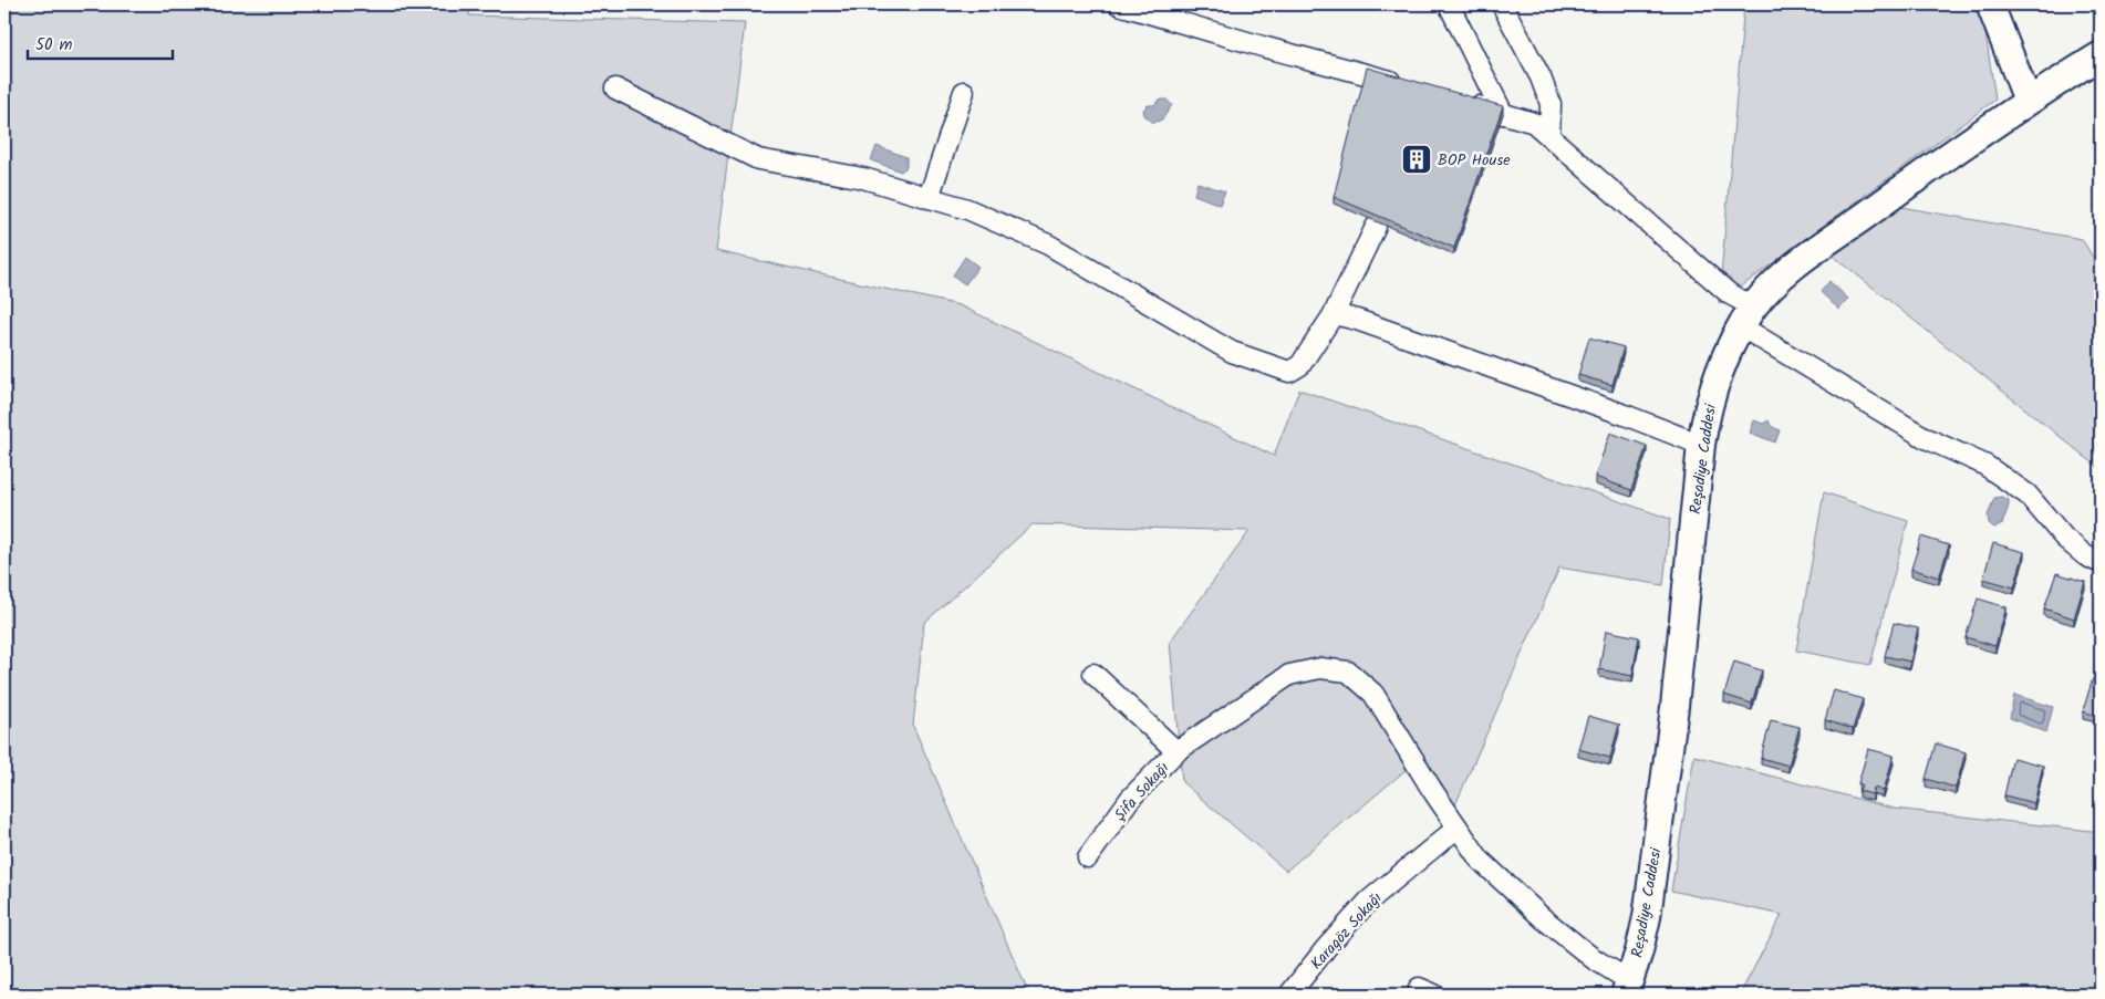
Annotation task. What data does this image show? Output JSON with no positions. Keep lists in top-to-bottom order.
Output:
{
  "streets": {
    "street": ["Reşadiye Caddesi", "Şifa Sokağı", "Karagöz Sokağı"]
  },
  "crossings": [
    ["Reşadiye Caddesi", "Şifa Sokağı"],
    ["Şifa Sokağı", "Karagöz Sokağı"]
  ],
  "places": {
    "building": ["BOP House"]
  },
  "scale_bar": "50 m"
}
